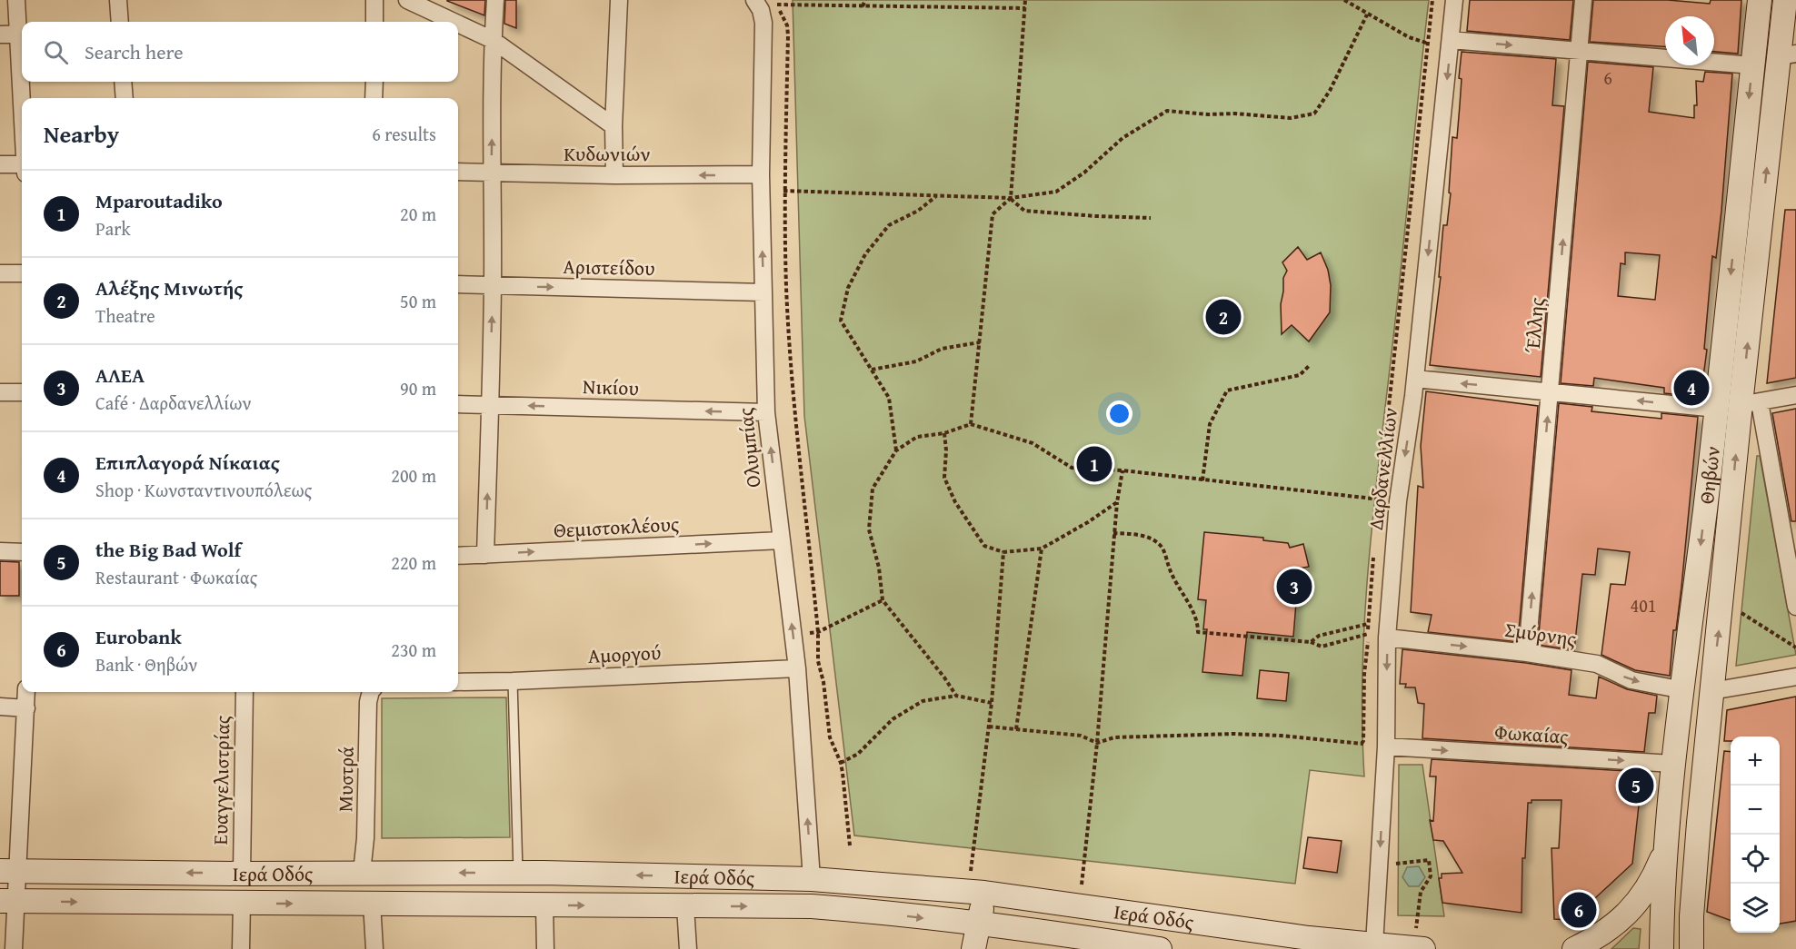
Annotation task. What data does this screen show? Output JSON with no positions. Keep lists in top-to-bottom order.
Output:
{
  "streets": {
    "main road": ["Θηβών", "Ιερά Οδός"],
    "street": [
      "Κυδωνιών",
      "Αριστείδου",
      "Έλλης",
      "Νικίου",
      "Ολυμπίας",
      "Δαρδανελλίων",
      "Θεμιστοκλέους",
      "Σμύρνης",
      "Αμοργού",
      "Φωκαίας",
      "Μυστρά",
      "Ευαγγελιστρίας"
    ]
  },
  "crossings": [
    ["Κυδωνιών", "Ολυμπίας"],
    ["Αριστείδου", "Ολυμπίας"],
    ["Έλλης", "Σμύρνης"],
    ["Νικίου", "Ολυμπίας"],
    ["Ολυμπίας", "Θεμιστοκλέους"],
    ["Ολυμπίας", "Αμοργού"],
    ["Ολυμπίας", "Ιερά Οδός"],
    ["Δαρδανελλίων", "Σμύρνης"],
    ["Δαρδανελλίων", "Φωκαίας"],
    ["Δαρδανελλίων", "Ιερά Οδός"],
    ["Θηβών", "Σμύρνης"],
    ["Θηβών", "Φωκαίας"],
    ["Μυστρά", "Ιερά Οδός"],
    ["Ευαγγελιστρίας", "Ιερά Οδός"]
  ],
  "one_way": [
    "Κυδωνιών",
    "Αριστείδου",
    "Έλλης",
    "Νικίου",
    "Ολυμπίας",
    "Θεμιστοκλέους",
    "Σμύρνης",
    "Φωκαίας"
  ],
  "house_numbers": ["6", "401"],
  "north": "top left",
  "page": {
    "search": "Search here",
    "heading": ["Nearby", "6 results"],
    "list": [
      {
        "mark": "1",
        "name": "Mparoutadiko",
        "note": "Park",
        "value": "20 m"
      },
      {
        "mark": "2",
        "name": "Αλέξης Μινωτής",
        "note": "Theatre",
        "value": "50 m"
      },
      {
        "mark": "3",
        "name": "ΑΛΕΑ",
        "note": "Café · Δαρδανελλίων",
        "value": "90 m"
      },
      {
        "mark": "4",
        "name": "Επιπλαγορά Νίκαιας",
        "note": "Shop · Κωνσταντινουπόλεως",
        "value": "200 m"
      },
      {
        "mark": "5",
        "name": "the Big Bad Wolf",
        "note": "Restaurant · Φωκαίας",
        "value": "220 m"
      },
      {
        "mark": "6",
        "name": "Eurobank",
        "note": "Bank · Θηβών",
        "value": "230 m"
      }
    ],
    "pins": [
      "2",
      "4",
      "1",
      "3",
      "5",
      "6"
    ],
    "map_buttons": ["+", "−"]
  }
}
